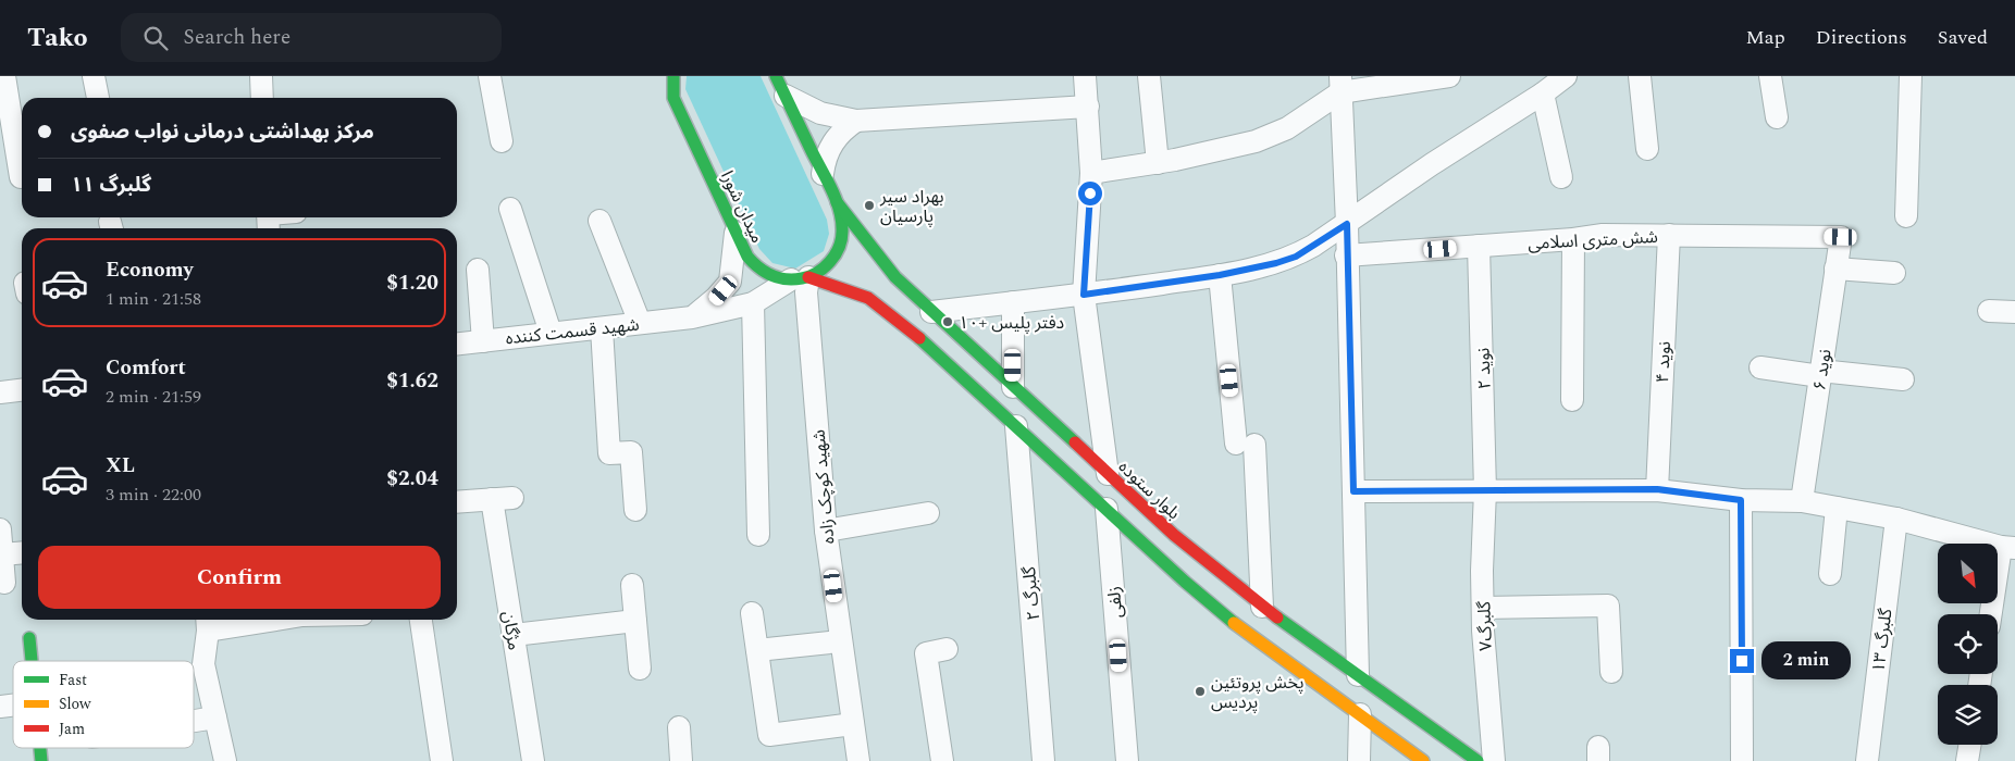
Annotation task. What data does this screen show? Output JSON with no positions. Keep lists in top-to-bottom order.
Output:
{
  "streets": {
    "main road": ["میدان شورا", "بلوار ستوده"],
    "street": [
      "شش متری اسلامی",
      "شهید قسمت کننده",
      "نوید ۴",
      "نوید ۲",
      "نوید ۶",
      "شهید کوچک زاده",
      "گلبرگ ۲",
      "زلفی",
      "گلبرگ۷",
      "مژگان",
      "گلبرگ ۱۳"
    ]
  },
  "crossings": [
    ["میدان شورا", "شهید قسمت کننده"],
    ["میدان شورا", "شهید کوچک زاده"],
    ["شش متری اسلامی", "نوید ۴"],
    ["شش متری اسلامی", "نوید ۲"],
    ["شش متری اسلامی", "نوید ۶"],
    ["شهید قسمت کننده", "شهید کوچک زاده"],
    ["نوید ۲", "گلبرگ۷"]
  ],
  "places": ["بهراد سیر پارسیان", "دفتر پلیس +۱۰", "پخش پروتئین پردیس"],
  "legend": ["Fast", "Slow", "Jam"],
  "north": "bottom right",
  "page": {
    "header": "Tako",
    "search": "Search here",
    "nav": ["Map", "Directions", "Saved"],
    "banner": ["مرکز بهداشتی درمانی نواب صفوی", "گلبرگ ۱۱"],
    "list": [
      {
        "name": "Economy",
        "note": "1 min · 21:58",
        "value": "$1.20"
      },
      {
        "name": "Comfort",
        "note": "2 min · 21:59",
        "value": "$1.62"
      },
      {
        "name": "XL",
        "note": "3 min · 22:00",
        "value": "$2.04"
      }
    ],
    "buttons": "Confirm",
    "bubble": "2 min"
  }
}
